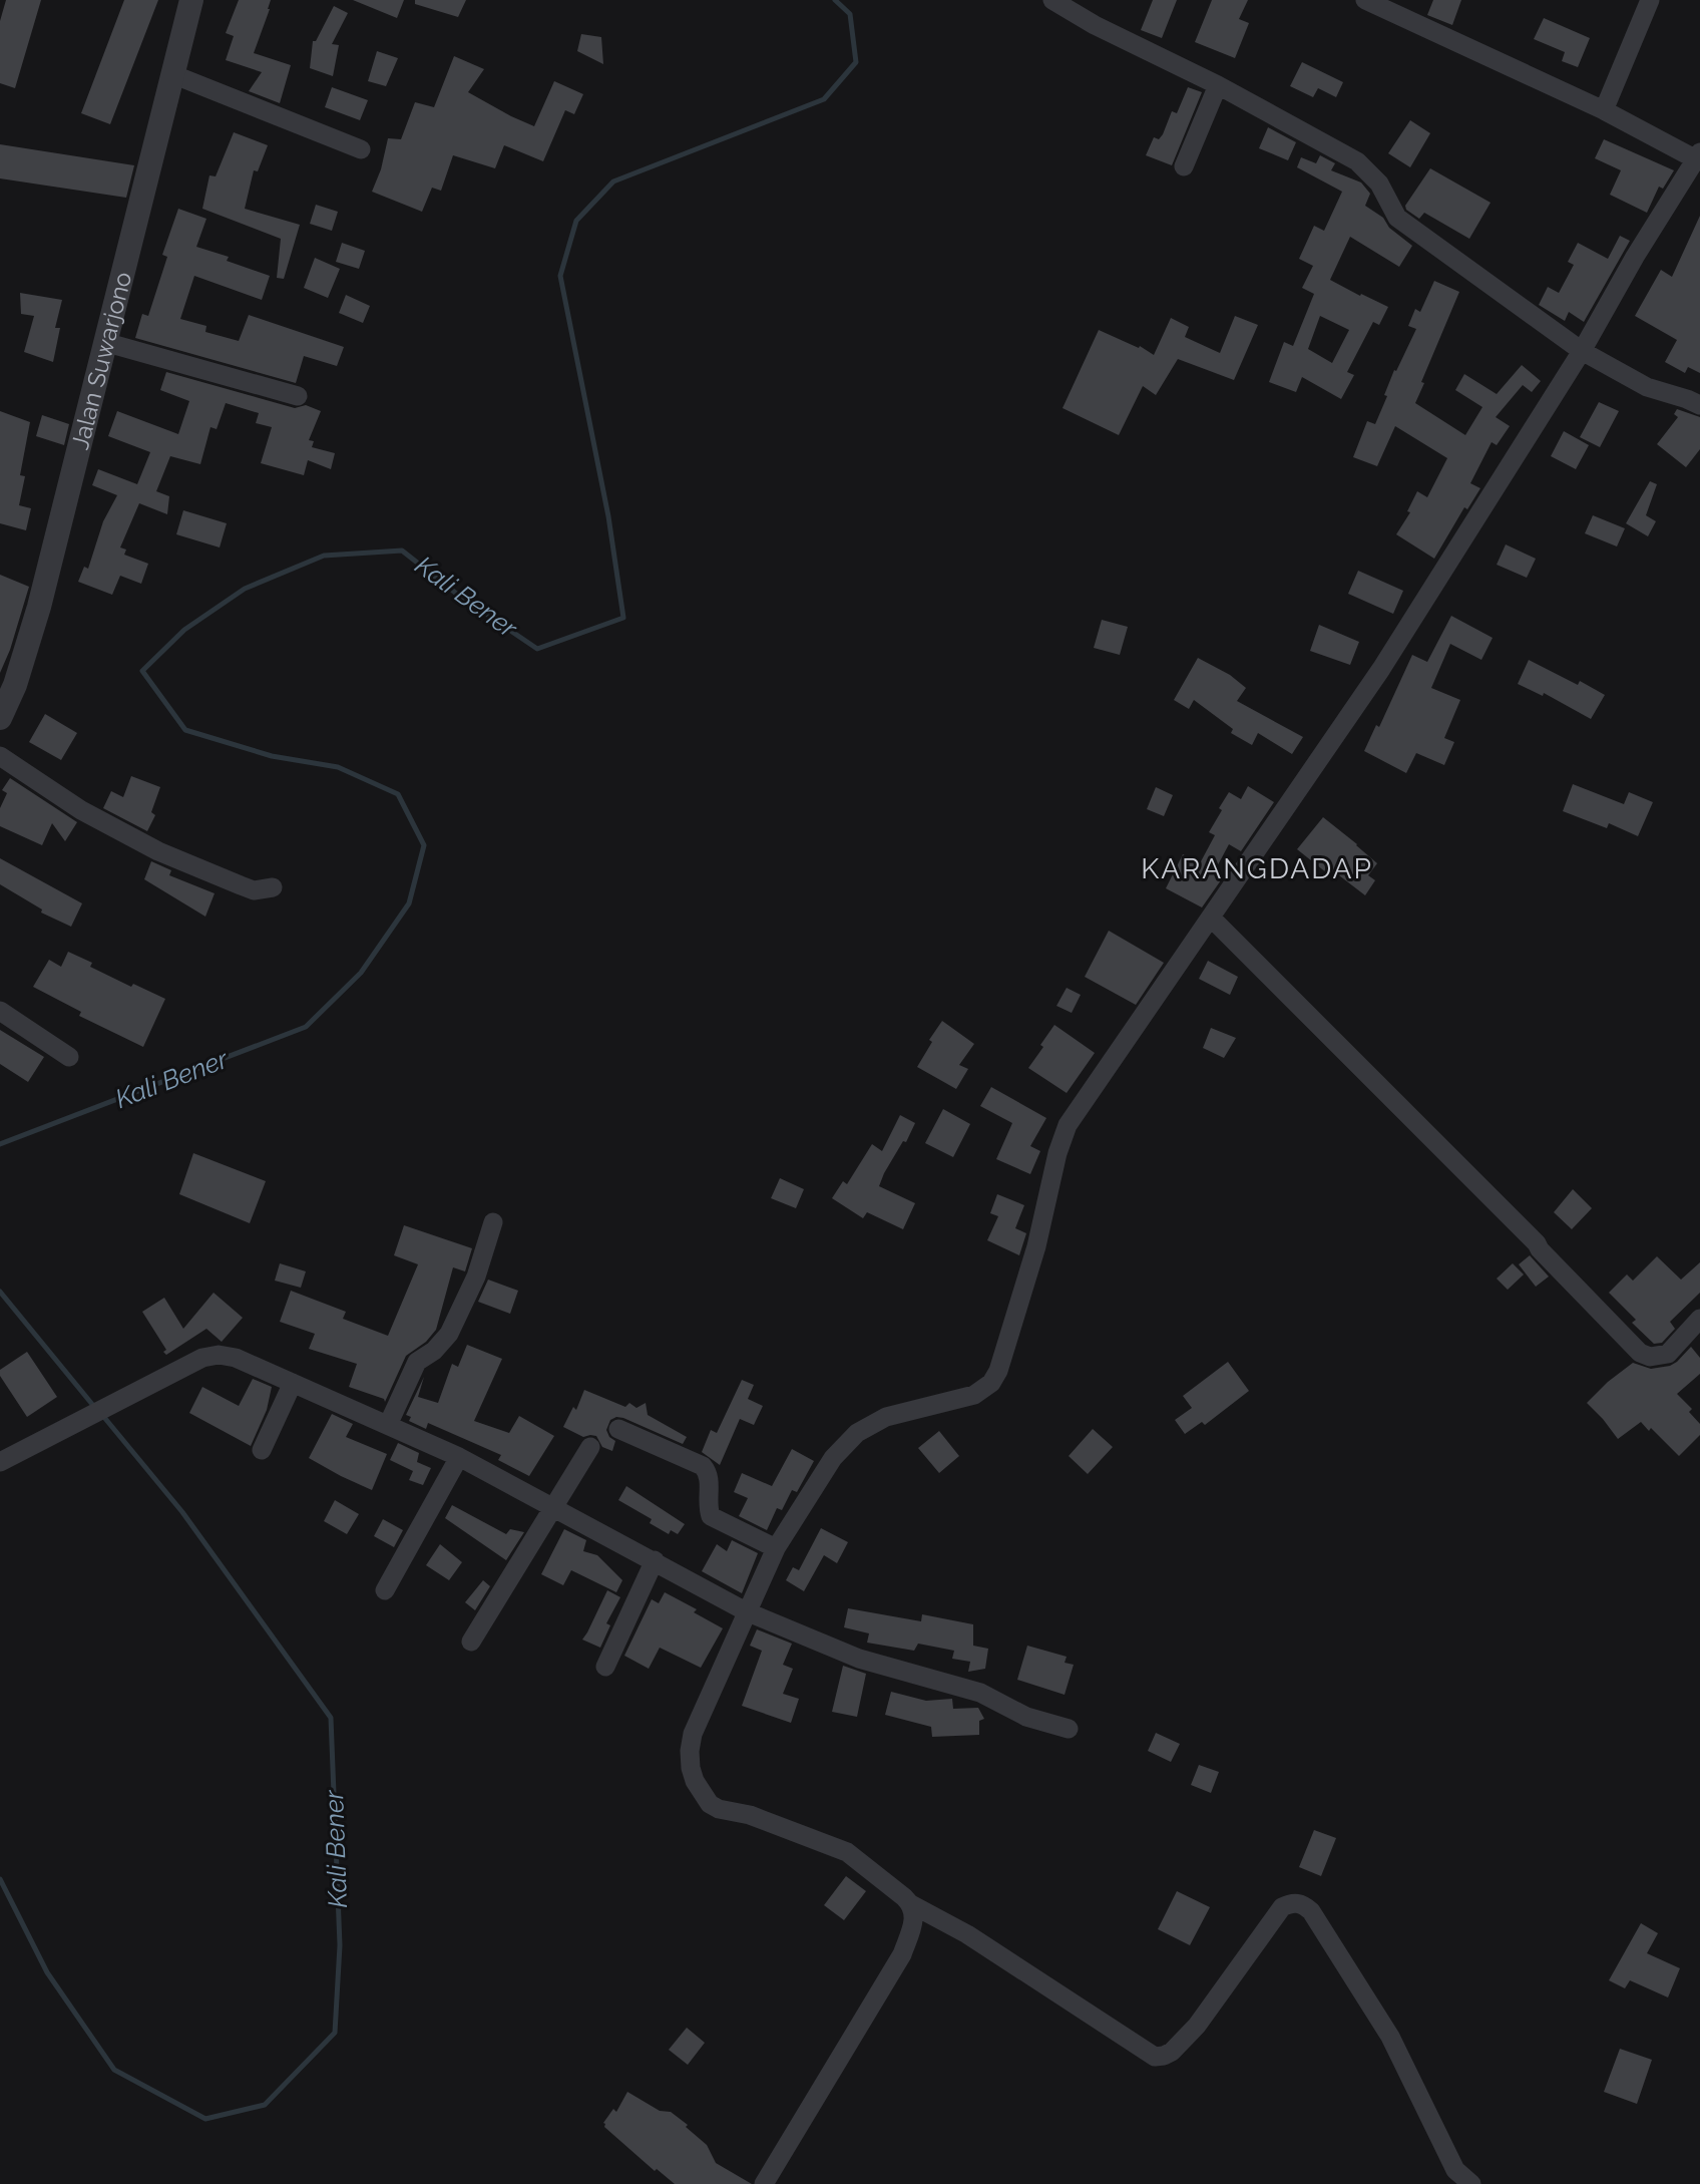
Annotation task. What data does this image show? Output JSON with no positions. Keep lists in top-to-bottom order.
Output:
{
  "streets": {
    "street": ["Jalan Suwarjono"]
  },
  "districts": ["KARANGDADAP"],
  "water": ["Kali Bener"]
}
